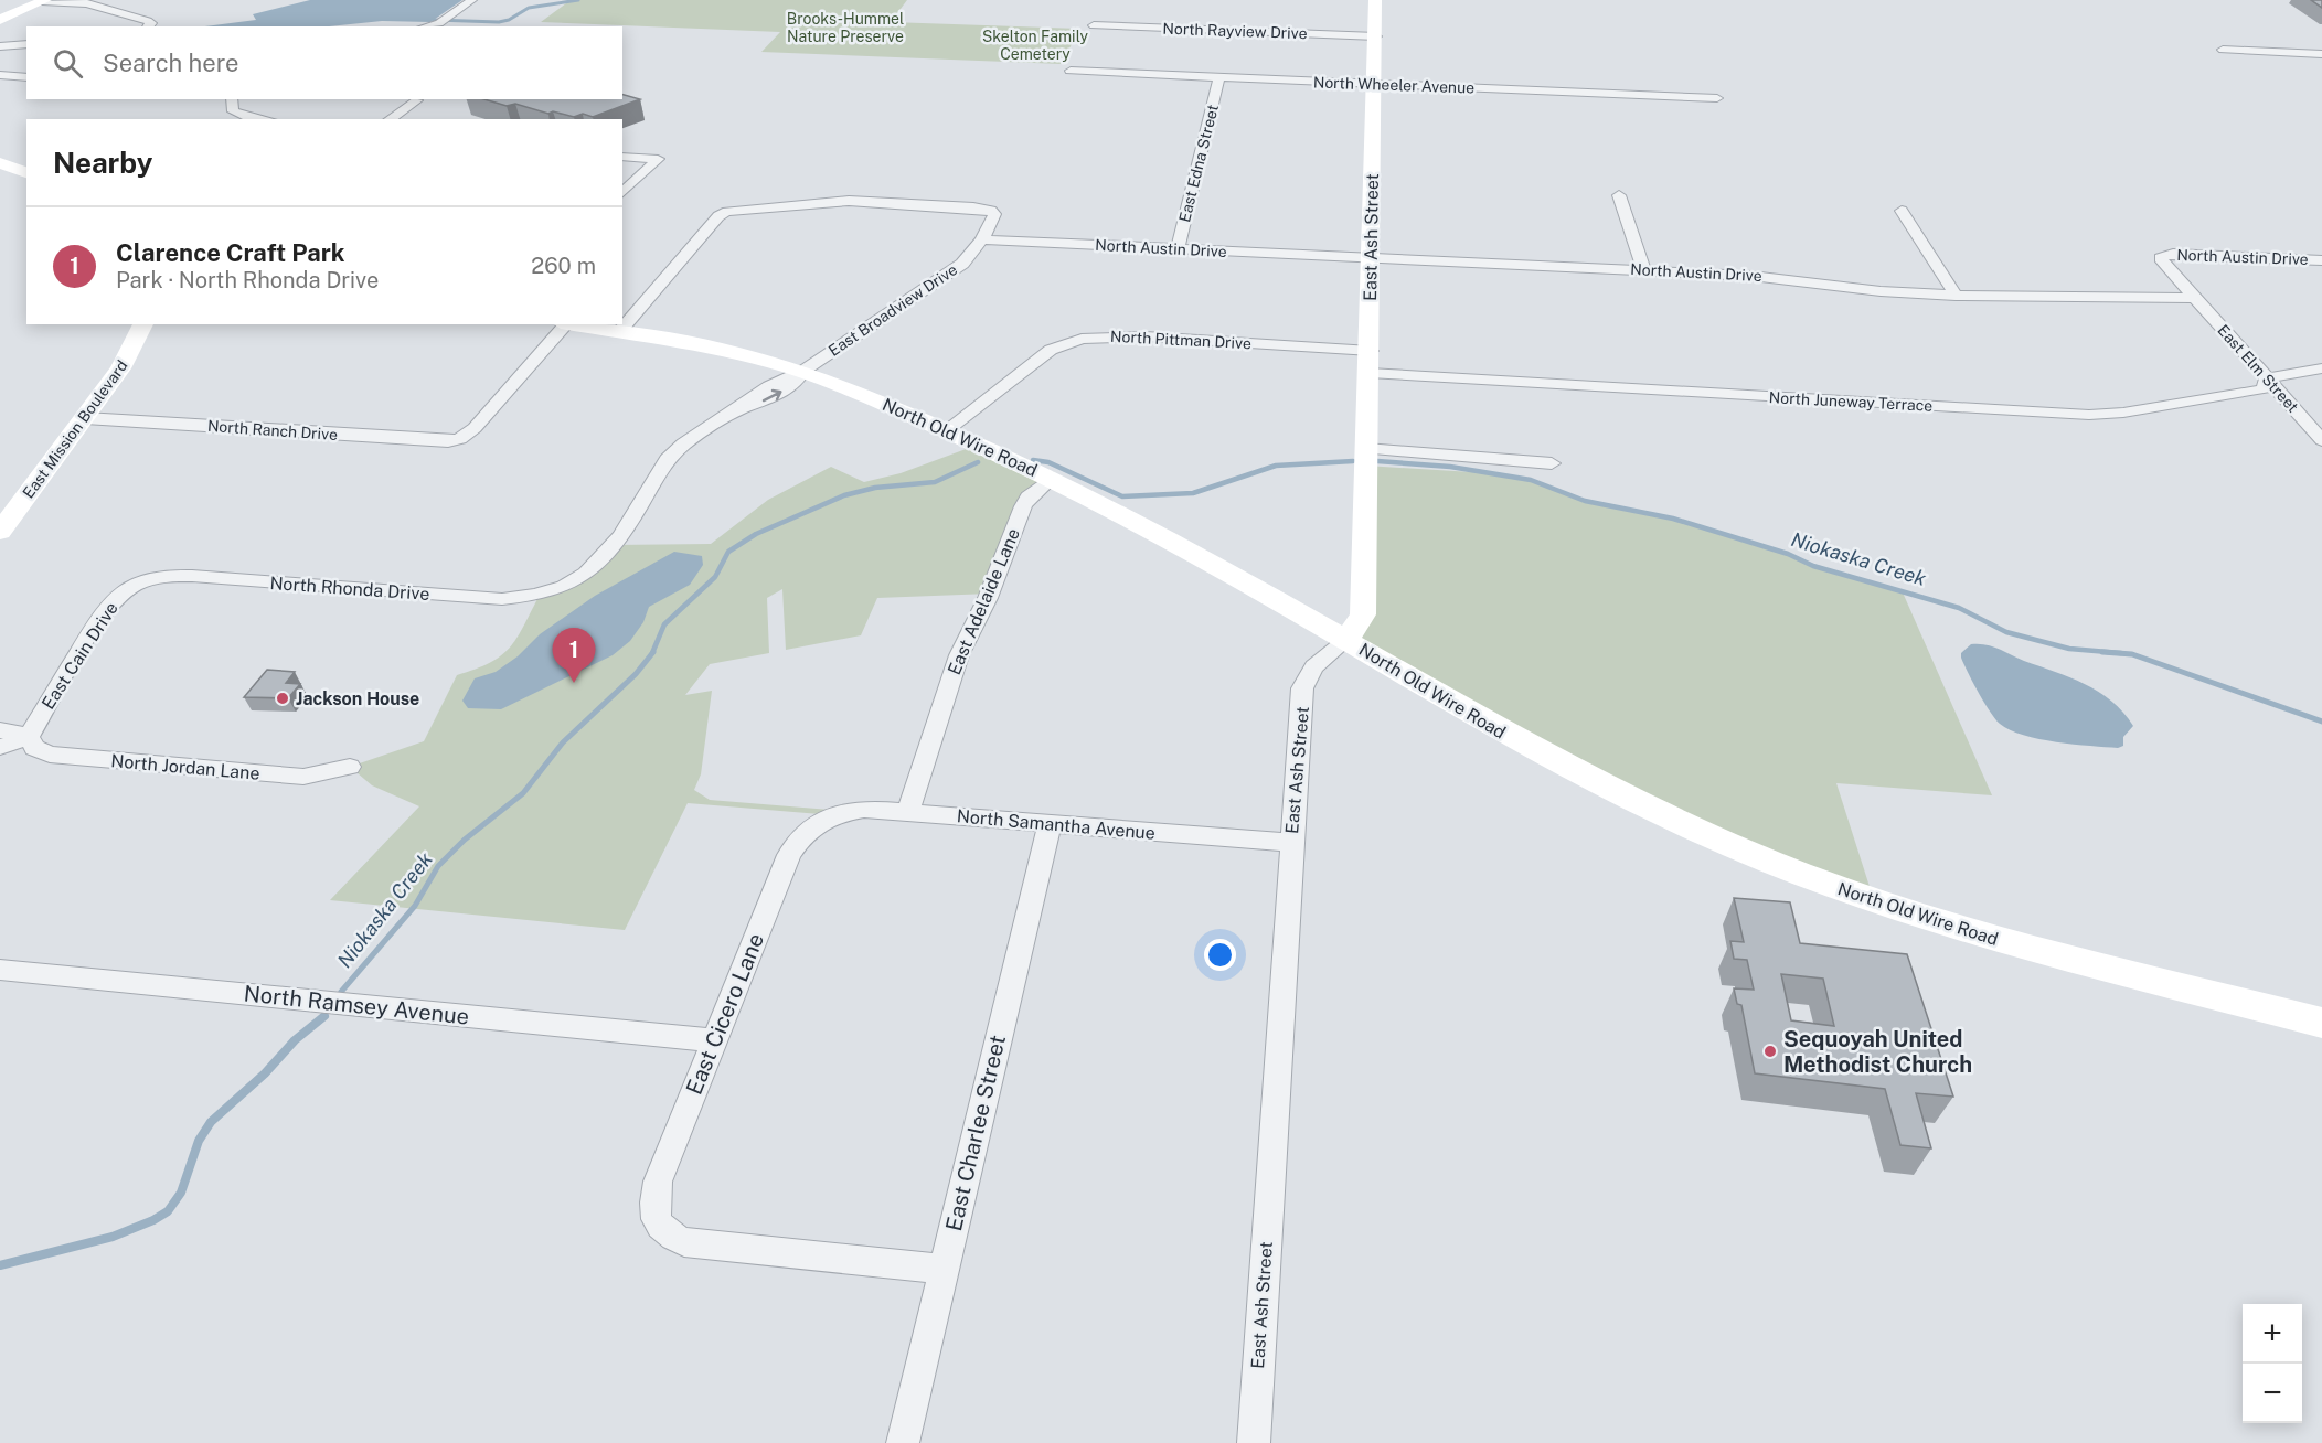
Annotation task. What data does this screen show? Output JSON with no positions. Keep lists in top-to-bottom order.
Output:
{
  "streets": {
    "street": [
      "North Rayview Drive",
      "North Wheeler Avenue",
      "East Edna Street",
      "East Ash Street",
      "North Austin Drive",
      "East Broadview Drive",
      "North Pittman Drive",
      "East Elm Street",
      "North Juneway Terrace",
      "East Mission Boulevard",
      "North Ranch Drive",
      "North Old Wire Road",
      "North Rhonda Drive",
      "East Adelaide Lane",
      "East Cain Drive",
      "North Jordan Lane",
      "North Samantha Avenue",
      "North Ramsey Avenue",
      "East Cicero Lane",
      "East Charlee Street"
    ]
  },
  "crossings": [
    ["North Rayview Drive", "East Ash Street"],
    ["North Wheeler Avenue", "East Edna Street"],
    ["North Wheeler Avenue", "East Ash Street"],
    ["East Edna Street", "North Austin Drive"],
    ["East Ash Street", "North Austin Drive"],
    ["East Ash Street", "North Pittman Drive"],
    ["East Ash Street", "North Juneway Terrace"],
    ["East Ash Street", "North Old Wire Road"],
    ["East Ash Street", "North Samantha Avenue"],
    ["North Austin Drive", "East Broadview Drive"],
    ["North Austin Drive", "East Elm Street"],
    ["East Broadview Drive", "North Old Wire Road"],
    ["East Broadview Drive", "North Rhonda Drive"],
    ["North Pittman Drive", "North Old Wire Road"],
    ["East Elm Street", "North Juneway Terrace"],
    ["East Mission Boulevard", "North Ranch Drive"],
    ["North Old Wire Road", "East Adelaide Lane"],
    ["North Rhonda Drive", "East Cain Drive"],
    ["East Adelaide Lane", "North Samantha Avenue"],
    ["East Cain Drive", "North Jordan Lane"],
    ["North Samantha Avenue", "East Cicero Lane"],
    ["North Samantha Avenue", "East Charlee Street"],
    ["North Ramsey Avenue", "East Cicero Lane"],
    ["East Cicero Lane", "East Charlee Street"]
  ],
  "water": ["Niokaska Creek"],
  "parks": ["Brooks-Hummel Nature Preserve", "Skelton Family Cemetery"],
  "places": ["Jackson House", "Sequoyah United Methodist Church"],
  "page": {
    "search": "Search here",
    "heading": "Nearby",
    "list": [
      {
        "mark": "1",
        "name": "Clarence Craft Park",
        "note": "Park · North Rhonda Drive",
        "value": "260 m"
      }
    ],
    "pins": "1",
    "map_buttons": ["+", "−"]
  }
}
